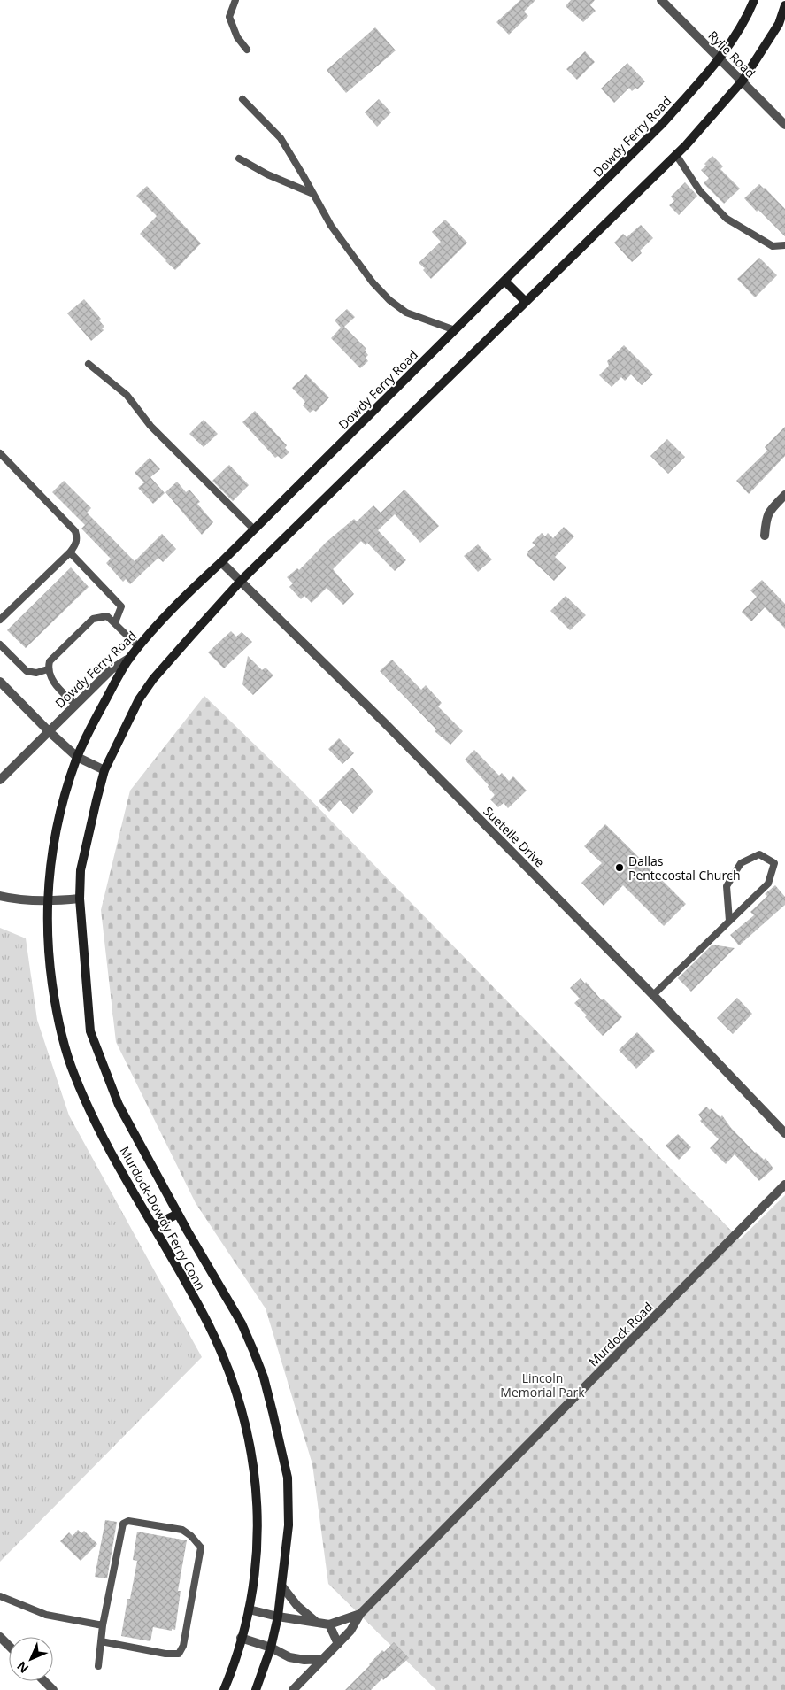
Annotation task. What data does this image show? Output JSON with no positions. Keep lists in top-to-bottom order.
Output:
{
  "streets": {
    "main road": ["Dowdy Ferry Road", "Murdock-Dowdy Ferry Conn"],
    "street": ["Rylie Road", "Suetelle Drive", "Murdock Road"]
  },
  "crossings": [
    ["Rylie Road", "Dowdy Ferry Road"],
    ["Dowdy Ferry Road", "Suetelle Drive"],
    ["Dowdy Ferry Road", "Murdock-Dowdy Ferry Conn"],
    ["Murdock-Dowdy Ferry Conn", "Murdock Road"]
  ],
  "parks": ["Lincoln Memorial Park"],
  "places": ["Dallas Pentecostal Church"],
  "north": "bottom left"
}
